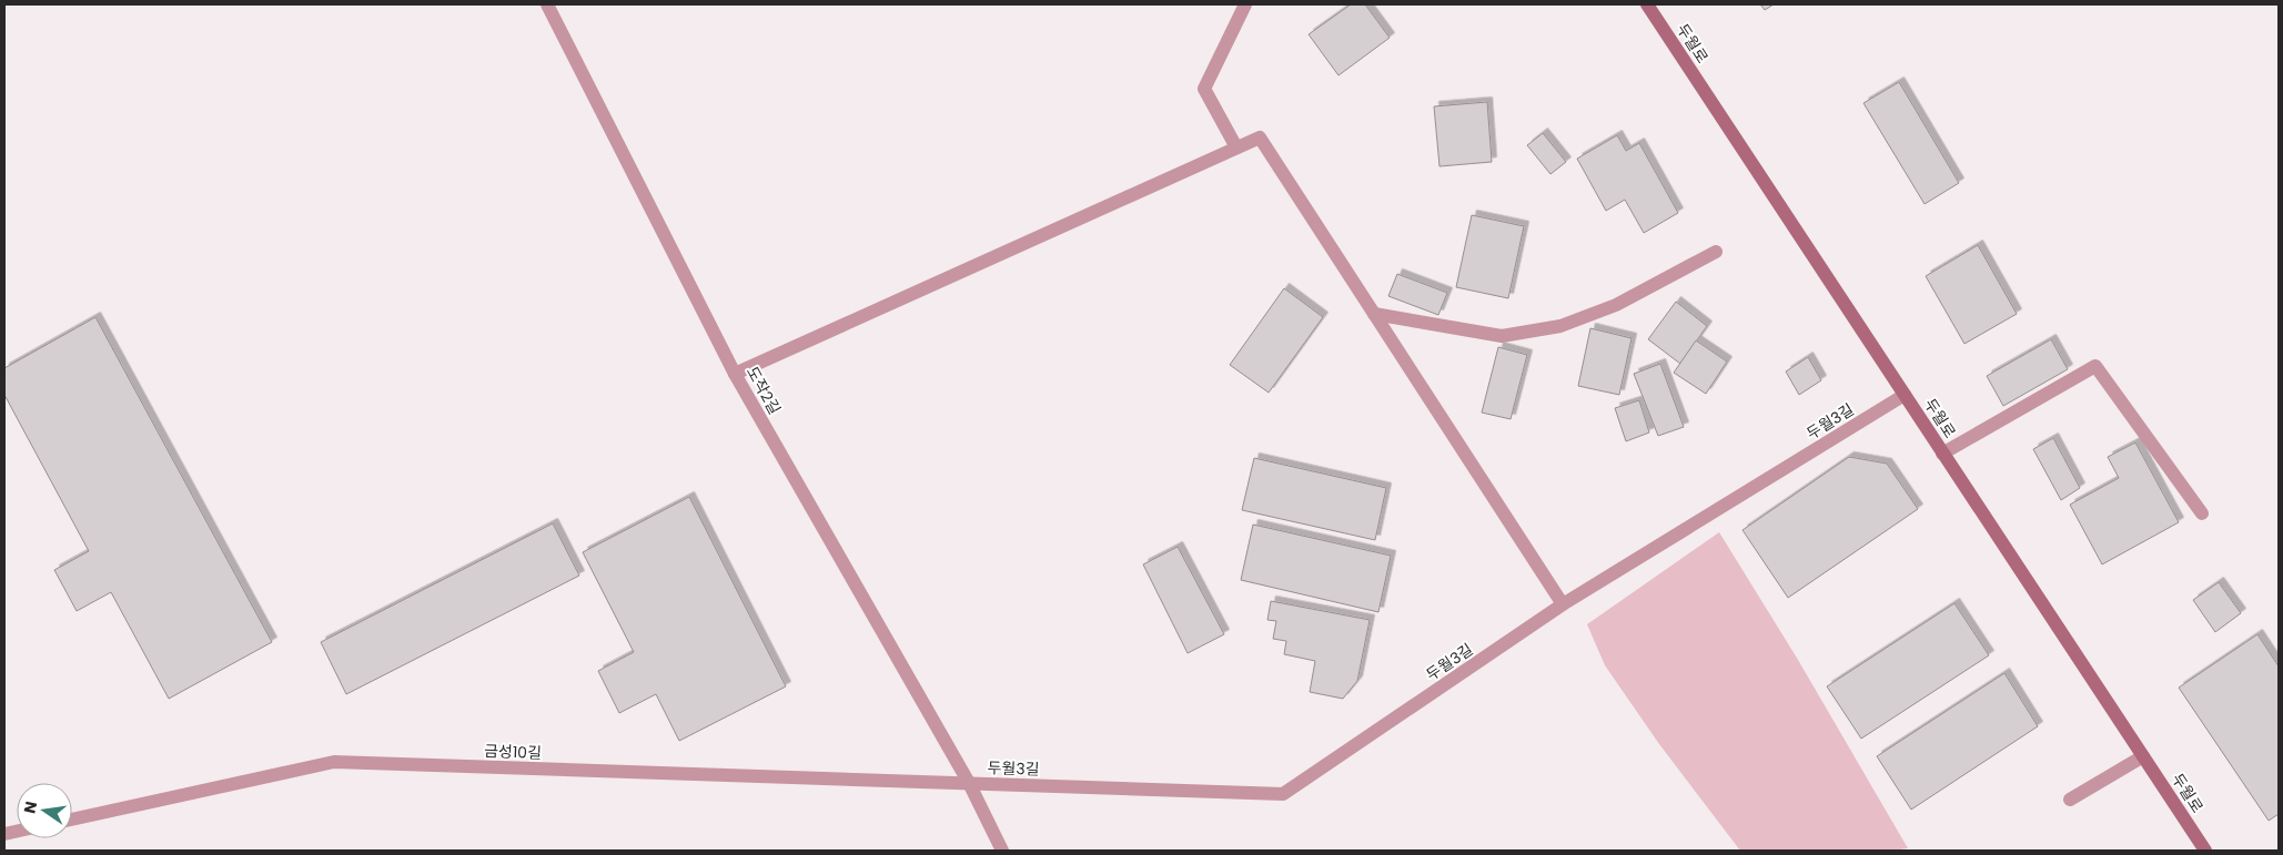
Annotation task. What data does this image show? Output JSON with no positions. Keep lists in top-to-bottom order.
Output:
{
  "streets": {
    "main road": ["두월로"],
    "street": ["도작2길", "두월3길", "금성10길"]
  },
  "crossings": [
    ["두월로", "두월3길"],
    ["도작2길", "두월3길"],
    ["도작2길", "금성10길"],
    ["두월3길", "금성10길"]
  ],
  "north": "left"
}
